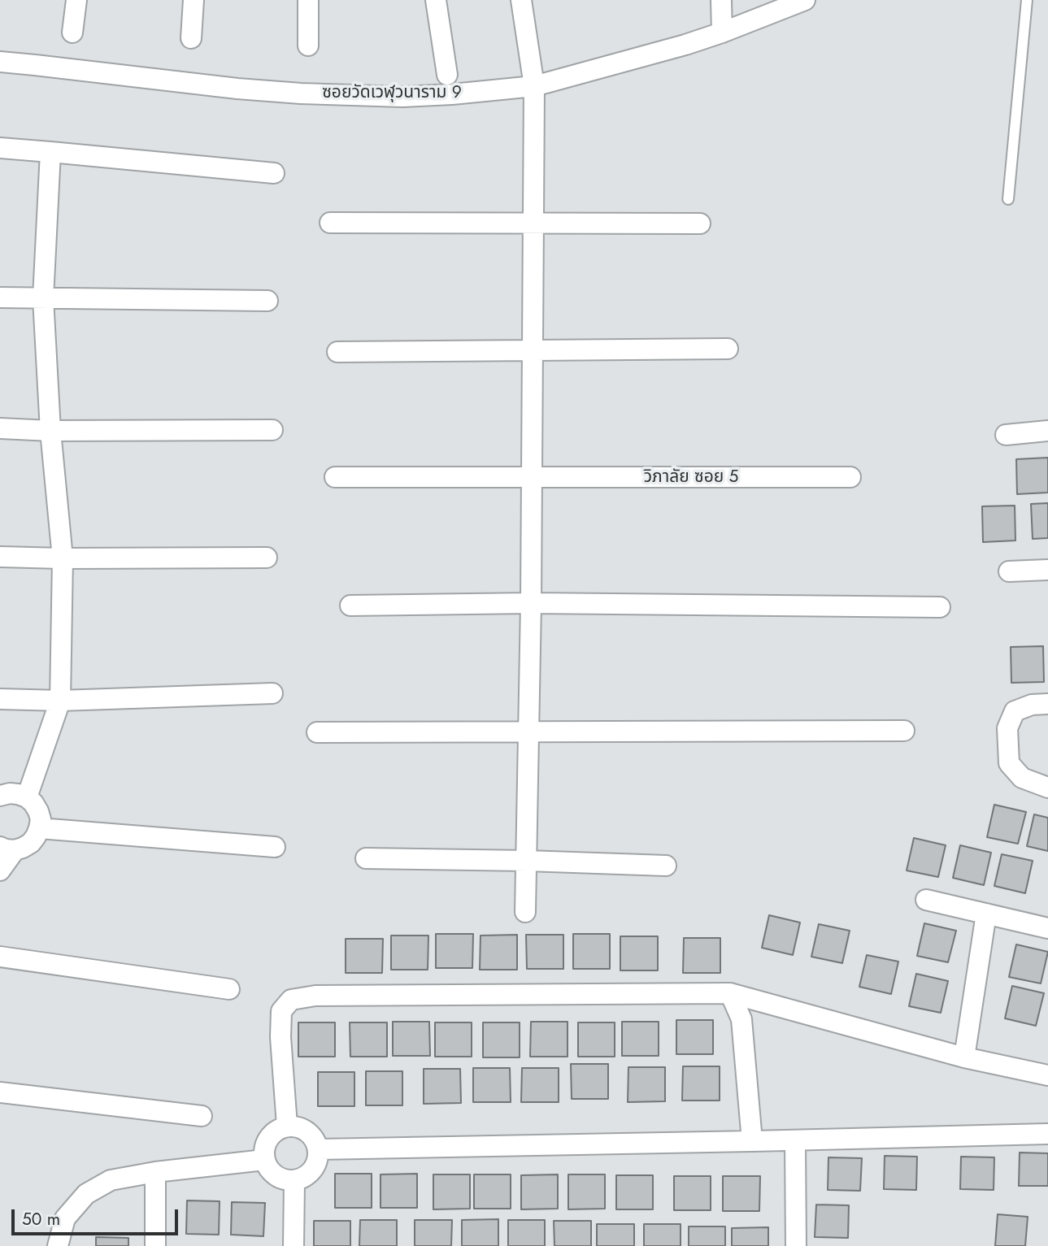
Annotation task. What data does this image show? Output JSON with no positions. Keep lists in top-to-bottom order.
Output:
{
  "streets": {
    "street": ["ซอยวัดเวฬุวนาราม 9", "วิภาลัย ซอย 5"]
  },
  "scale_bar": "50 m"
}
